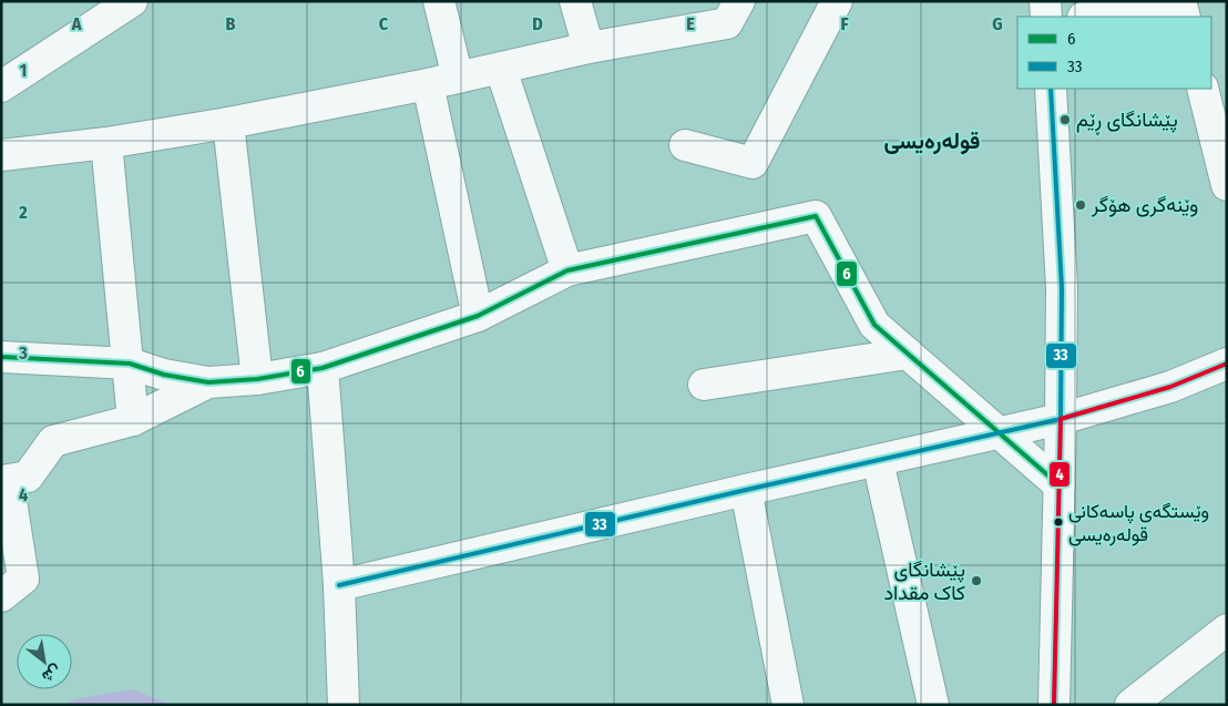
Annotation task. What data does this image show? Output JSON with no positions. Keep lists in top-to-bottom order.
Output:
{
  "districts": ["قولەرەیسی"],
  "places": [
    "پێشانگای ڕێم",
    "وێنەگری هۆگر",
    "وێستگەی پاسەكانی قولەرەیسی",
    "پێشانگای کاک مقداد"
  ],
  "lines": ["transit line 33", "transit line 6", "transit line 4"],
  "legend": ["6", "33"],
  "north": "bottom right",
  "grid": {
    "columns": [
      "A",
      "B",
      "C",
      "D",
      "E",
      "F",
      "G"
    ],
    "rows": [
      "1",
      "2",
      "3",
      "4"
    ]
  }
}
